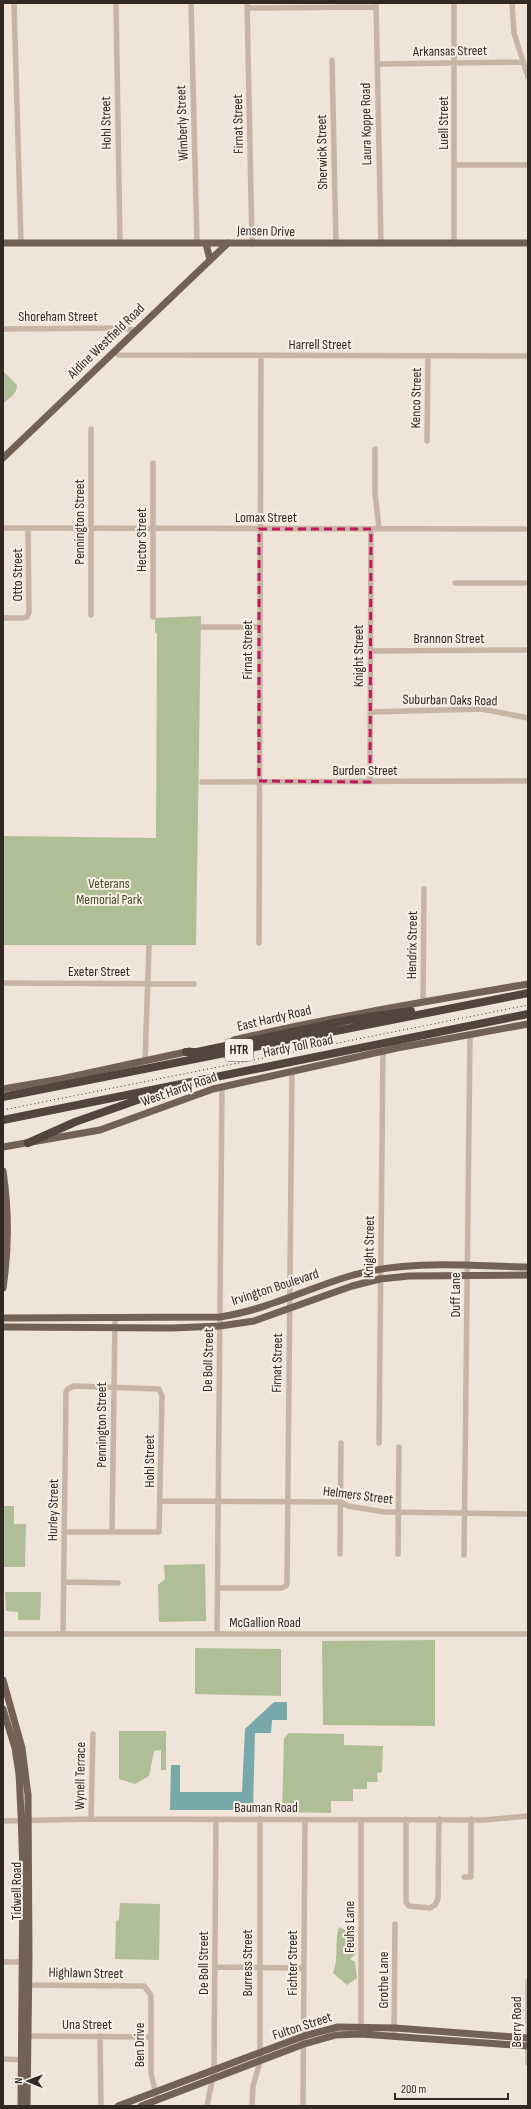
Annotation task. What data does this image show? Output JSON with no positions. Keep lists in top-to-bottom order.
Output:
{
  "streets": {
    "highway": ["Hardy Toll Road", "HTR"],
    "main road": [
      "Jensen Drive",
      "Aldine Westfield Road",
      "East Hardy Road",
      "West Hardy Road",
      "Irvington Boulevard",
      "Tidwell Road",
      "Fulton Street"
    ],
    "street": [
      "Arkansas Street",
      "Hohl Street",
      "Wimberly Street",
      "Luell Street",
      "Firnat Street",
      "Laura Koppe Road",
      "Sherwick Street",
      "Shoreham Street",
      "Harrell Street",
      "Kenco Street",
      "Lomax Street",
      "Pennington Street",
      "Hector Street",
      "Otto Street",
      "Brannon Street",
      "Knight Street",
      "Suburban Oaks Road",
      "Burden Street",
      "Hendrix Street",
      "Exeter Street",
      "Duff Lane",
      "De Boll Street",
      "Helmers Street",
      "Hurley Street",
      "McGallion Road",
      "Wynell Terrace",
      "Bauman Road",
      "Feuhs Lane",
      "Burress Street",
      "Fichter Street",
      "Highlawn Street",
      "Grothe Lane",
      "Berry Road",
      "Una Street",
      "Ben Drive"
    ]
  },
  "crossings": [
    ["Arkansas Street", "Luell Street"],
    ["Arkansas Street", "Laura Koppe Road"],
    ["Hohl Street", "Jensen Drive"],
    ["Hohl Street", "Pennington Street"],
    ["Hohl Street", "Helmers Street"],
    ["Hohl Street", "Hurley Street"],
    ["Wimberly Street", "Jensen Drive"],
    ["Luell Street", "Jensen Drive"],
    ["Firnat Street", "Jensen Drive"],
    ["Firnat Street", "Harrell Street"],
    ["Firnat Street", "Lomax Street"],
    ["Firnat Street", "Burden Street"],
    ["Firnat Street", "West Hardy Road"],
    ["Firnat Street", "Irvington Boulevard"],
    ["Firnat Street", "De Boll Street"],
    ["Firnat Street", "Helmers Street"],
    ["Laura Koppe Road", "Jensen Drive"],
    ["Sherwick Street", "Jensen Drive"],
    ["Jensen Drive", "Aldine Westfield Road"],
    ["Shoreham Street", "Aldine Westfield Road"],
    ["Aldine Westfield Road", "Harrell Street"],
    ["Harrell Street", "Kenco Street"],
    ["Lomax Street", "Pennington Street"],
    ["Lomax Street", "Hector Street"],
    ["Lomax Street", "Otto Street"],
    ["Lomax Street", "Knight Street"],
    ["Pennington Street", "Irvington Boulevard"],
    ["Pennington Street", "Hurley Street"],
    ["Brannon Street", "Knight Street"],
    ["Knight Street", "Suburban Oaks Road"],
    ["Knight Street", "Burden Street"],
    ["Knight Street", "West Hardy Road"],
    ["Knight Street", "Irvington Boulevard"],
    ["Hendrix Street", "East Hardy Road"],
    ["West Hardy Road", "Duff Lane"],
    ["West Hardy Road", "De Boll Street"],
    ["Irvington Boulevard", "Duff Lane"],
    ["Irvington Boulevard", "De Boll Street"],
    ["Duff Lane", "Helmers Street"],
    ["De Boll Street", "Helmers Street"],
    ["De Boll Street", "McGallion Road"],
    ["De Boll Street", "Bauman Road"],
    ["De Boll Street", "Fulton Street"],
    ["Hurley Street", "McGallion Road"],
    ["Wynell Terrace", "Bauman Road"],
    ["Bauman Road", "Tidwell Road"],
    ["Bauman Road", "Feuhs Lane"],
    ["Bauman Road", "Burress Street"],
    ["Bauman Road", "Fichter Street"],
    ["Tidwell Road", "Highlawn Street"],
    ["Tidwell Road", "Una Street"],
    ["Feuhs Lane", "Fulton Street"],
    ["Burress Street", "Fulton Street"],
    ["Fichter Street", "Fulton Street"],
    ["Highlawn Street", "Ben Drive"],
    ["Grothe Lane", "Fulton Street"],
    ["Berry Road", "Fulton Street"],
    ["Una Street", "Ben Drive"],
    ["Fulton Street", "Ben Drive"]
  ],
  "parks": ["Veterans Memorial Park"],
  "scale_bar": "200 m",
  "north": "left"
}
